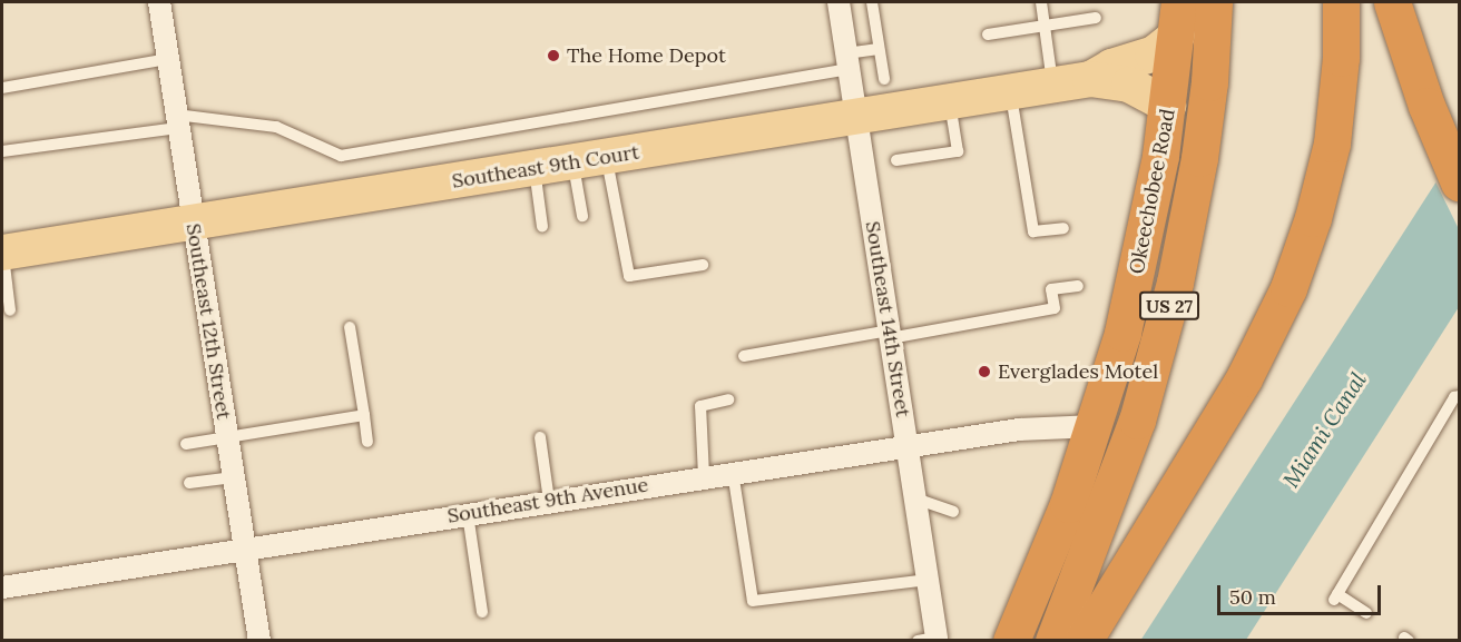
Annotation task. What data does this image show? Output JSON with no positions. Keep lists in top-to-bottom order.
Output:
{
  "streets": {
    "highway": ["Okeechobee Road", "US 27"],
    "main road": ["Southeast 9th Court"],
    "street": ["Southeast 14th Street", "Southeast 12th Street", "Southeast 9th Avenue"]
  },
  "crossings": [
    ["Southeast 9th Court", "Okeechobee Road"],
    ["Southeast 9th Court", "Southeast 14th Street"],
    ["Southeast 9th Court", "Southeast 12th Street"],
    ["Okeechobee Road", "Southeast 9th Avenue"],
    ["Southeast 14th Street", "Southeast 9th Avenue"],
    ["Southeast 12th Street", "Southeast 9th Avenue"]
  ],
  "water": ["Miami Canal"],
  "places": ["The Home Depot", "Everglades Motel"],
  "scale_bar": "50 m"
}
